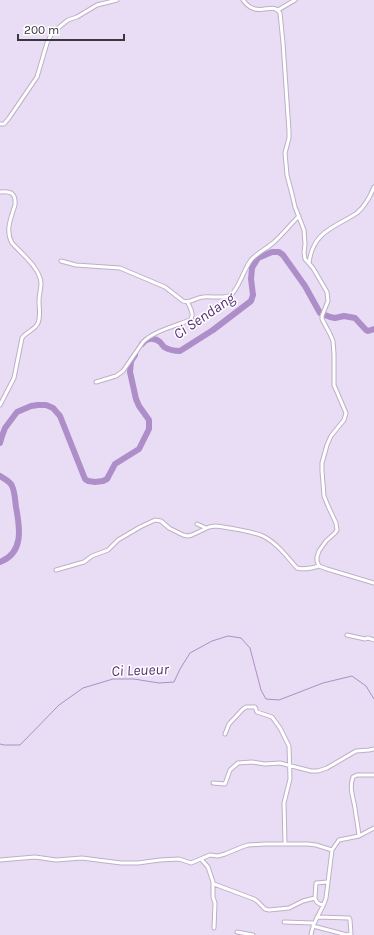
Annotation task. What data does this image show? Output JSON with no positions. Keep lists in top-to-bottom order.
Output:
{
  "water": ["Ci Sendang", "Ci Leueur"],
  "scale_bar": "200 m"
}
